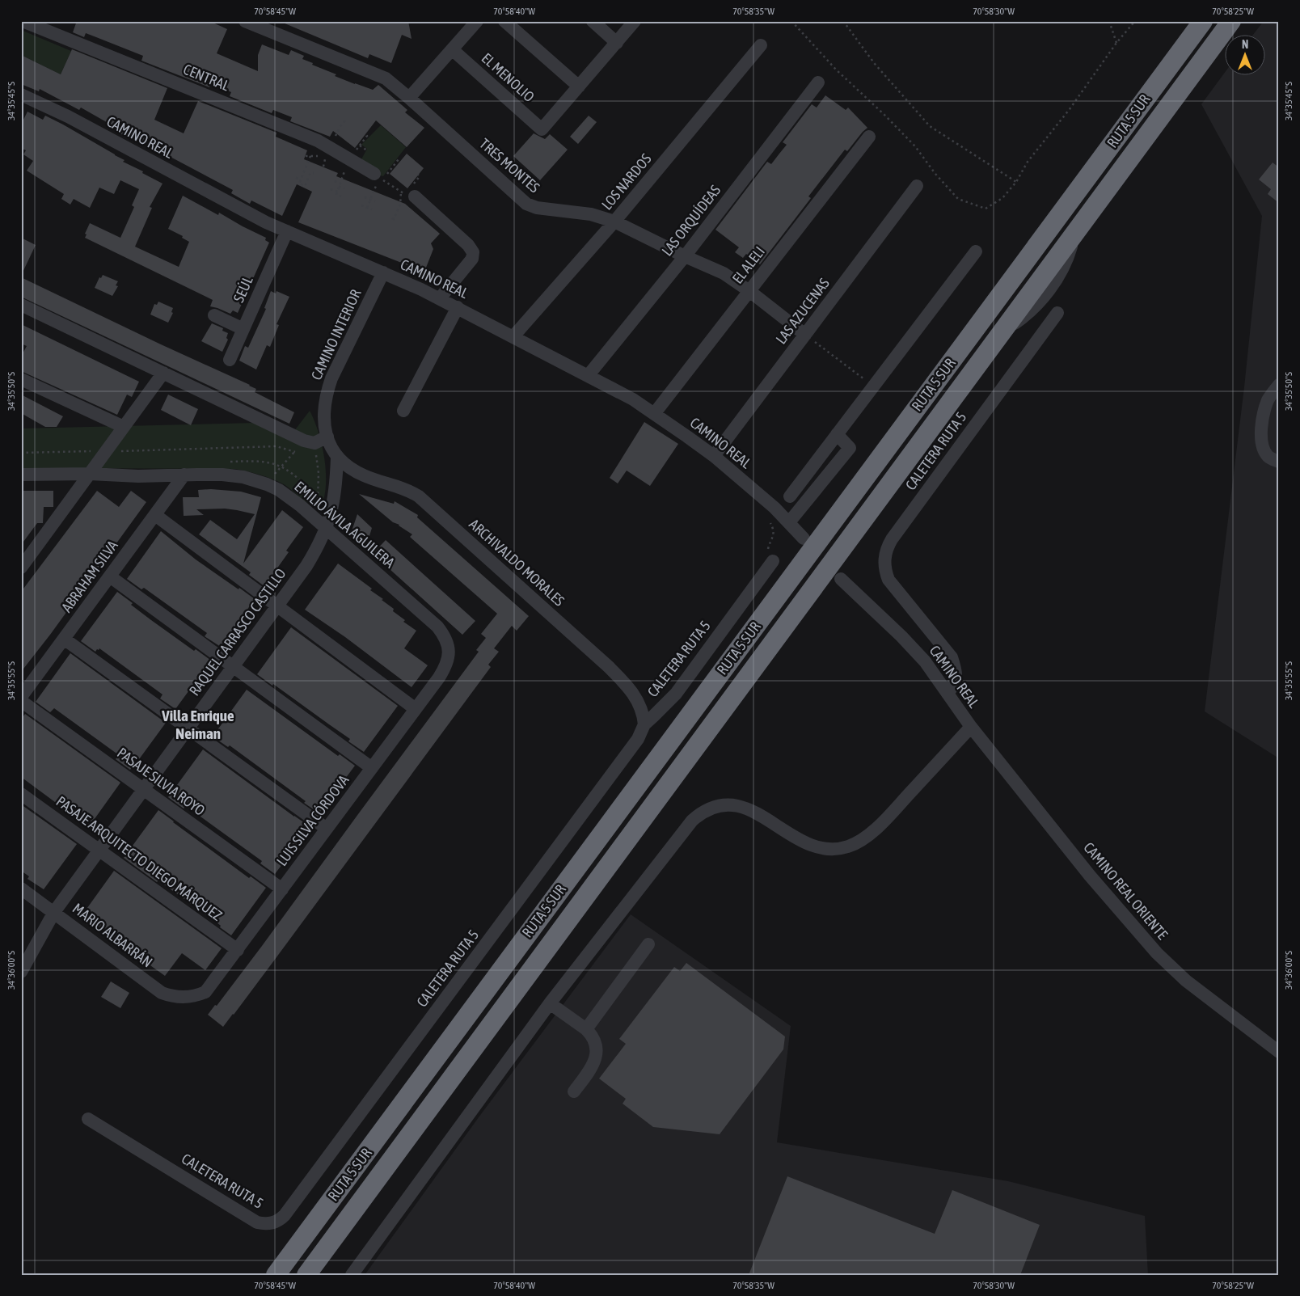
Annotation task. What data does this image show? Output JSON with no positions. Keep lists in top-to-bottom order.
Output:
{
  "streets": {
    "highway": ["RUTA 5 SUR"],
    "street": [
      "CENTRAL",
      "EL MENOLIO",
      "CAMINO REAL",
      "TRES MONTES",
      "LOS NARDOS",
      "LAS ORQUÍDEAS",
      "EL ALELI",
      "SEÚL",
      "LAS AZUCENAS",
      "CAMINO INTERIOR",
      "CALETERA RUTA 5",
      "EMILIO ÁVILA AGUILERA",
      "ARCHIVALDO MORALES",
      "ABRAHAM SILVA",
      "RAQUEL CARRASCO CASTILLO",
      "PASAJE SILVIA ROYO",
      "LUIS SILVA CÓRDOVA",
      "PASAJE ARQUITECTO DIEGO MÁRQUEZ",
      "CAMINO REAL ORIENTE",
      "MARIO ALBARRÁN"
    ]
  },
  "crossings": [
    ["CAMINO REAL", "LOS NARDOS"],
    ["CAMINO REAL", "LAS ORQUÍDEAS"],
    ["CAMINO REAL", "EL ALELI"],
    ["CAMINO REAL", "SEÚL"],
    ["CAMINO REAL", "LAS AZUCENAS"],
    ["CAMINO REAL", "CAMINO INTERIOR"],
    ["CAMINO REAL", "CALETERA RUTA 5"],
    ["CAMINO REAL", "CAMINO REAL ORIENTE"],
    ["TRES MONTES", "LOS NARDOS"],
    ["TRES MONTES", "LAS ORQUÍDEAS"],
    ["TRES MONTES", "EL ALELI"],
    ["TRES MONTES", "LAS AZUCENAS"],
    ["CAMINO INTERIOR", "ARCHIVALDO MORALES"],
    ["CAMINO INTERIOR", "RAQUEL CARRASCO CASTILLO"],
    ["CALETERA RUTA 5", "ARCHIVALDO MORALES"],
    ["EMILIO ÁVILA AGUILERA", "ABRAHAM SILVA"],
    ["EMILIO ÁVILA AGUILERA", "RAQUEL CARRASCO CASTILLO"],
    ["EMILIO ÁVILA AGUILERA", "LUIS SILVA CÓRDOVA"],
    ["ARCHIVALDO MORALES", "RAQUEL CARRASCO CASTILLO"],
    ["RAQUEL CARRASCO CASTILLO", "PASAJE SILVIA ROYO"],
    ["RAQUEL CARRASCO CASTILLO", "PASAJE ARQUITECTO DIEGO MÁRQUEZ"],
    ["RAQUEL CARRASCO CASTILLO", "MARIO ALBARRÁN"],
    ["PASAJE SILVIA ROYO", "LUIS SILVA CÓRDOVA"],
    ["LUIS SILVA CÓRDOVA", "PASAJE ARQUITECTO DIEGO MÁRQUEZ"],
    ["LUIS SILVA CÓRDOVA", "MARIO ALBARRÁN"]
  ],
  "districts": ["Villa Enrique Neiman"],
  "north": "top",
  "coordinates": [
    "70°58'45\"W",
    "70°58'40\"W",
    "70°58'35\"W",
    "70°58'30\"W",
    "70°58'25\"W",
    "34°35'45\"S",
    "34°35'50\"S",
    "34°35'55\"S",
    "34°36'00\"S"
  ]
}
